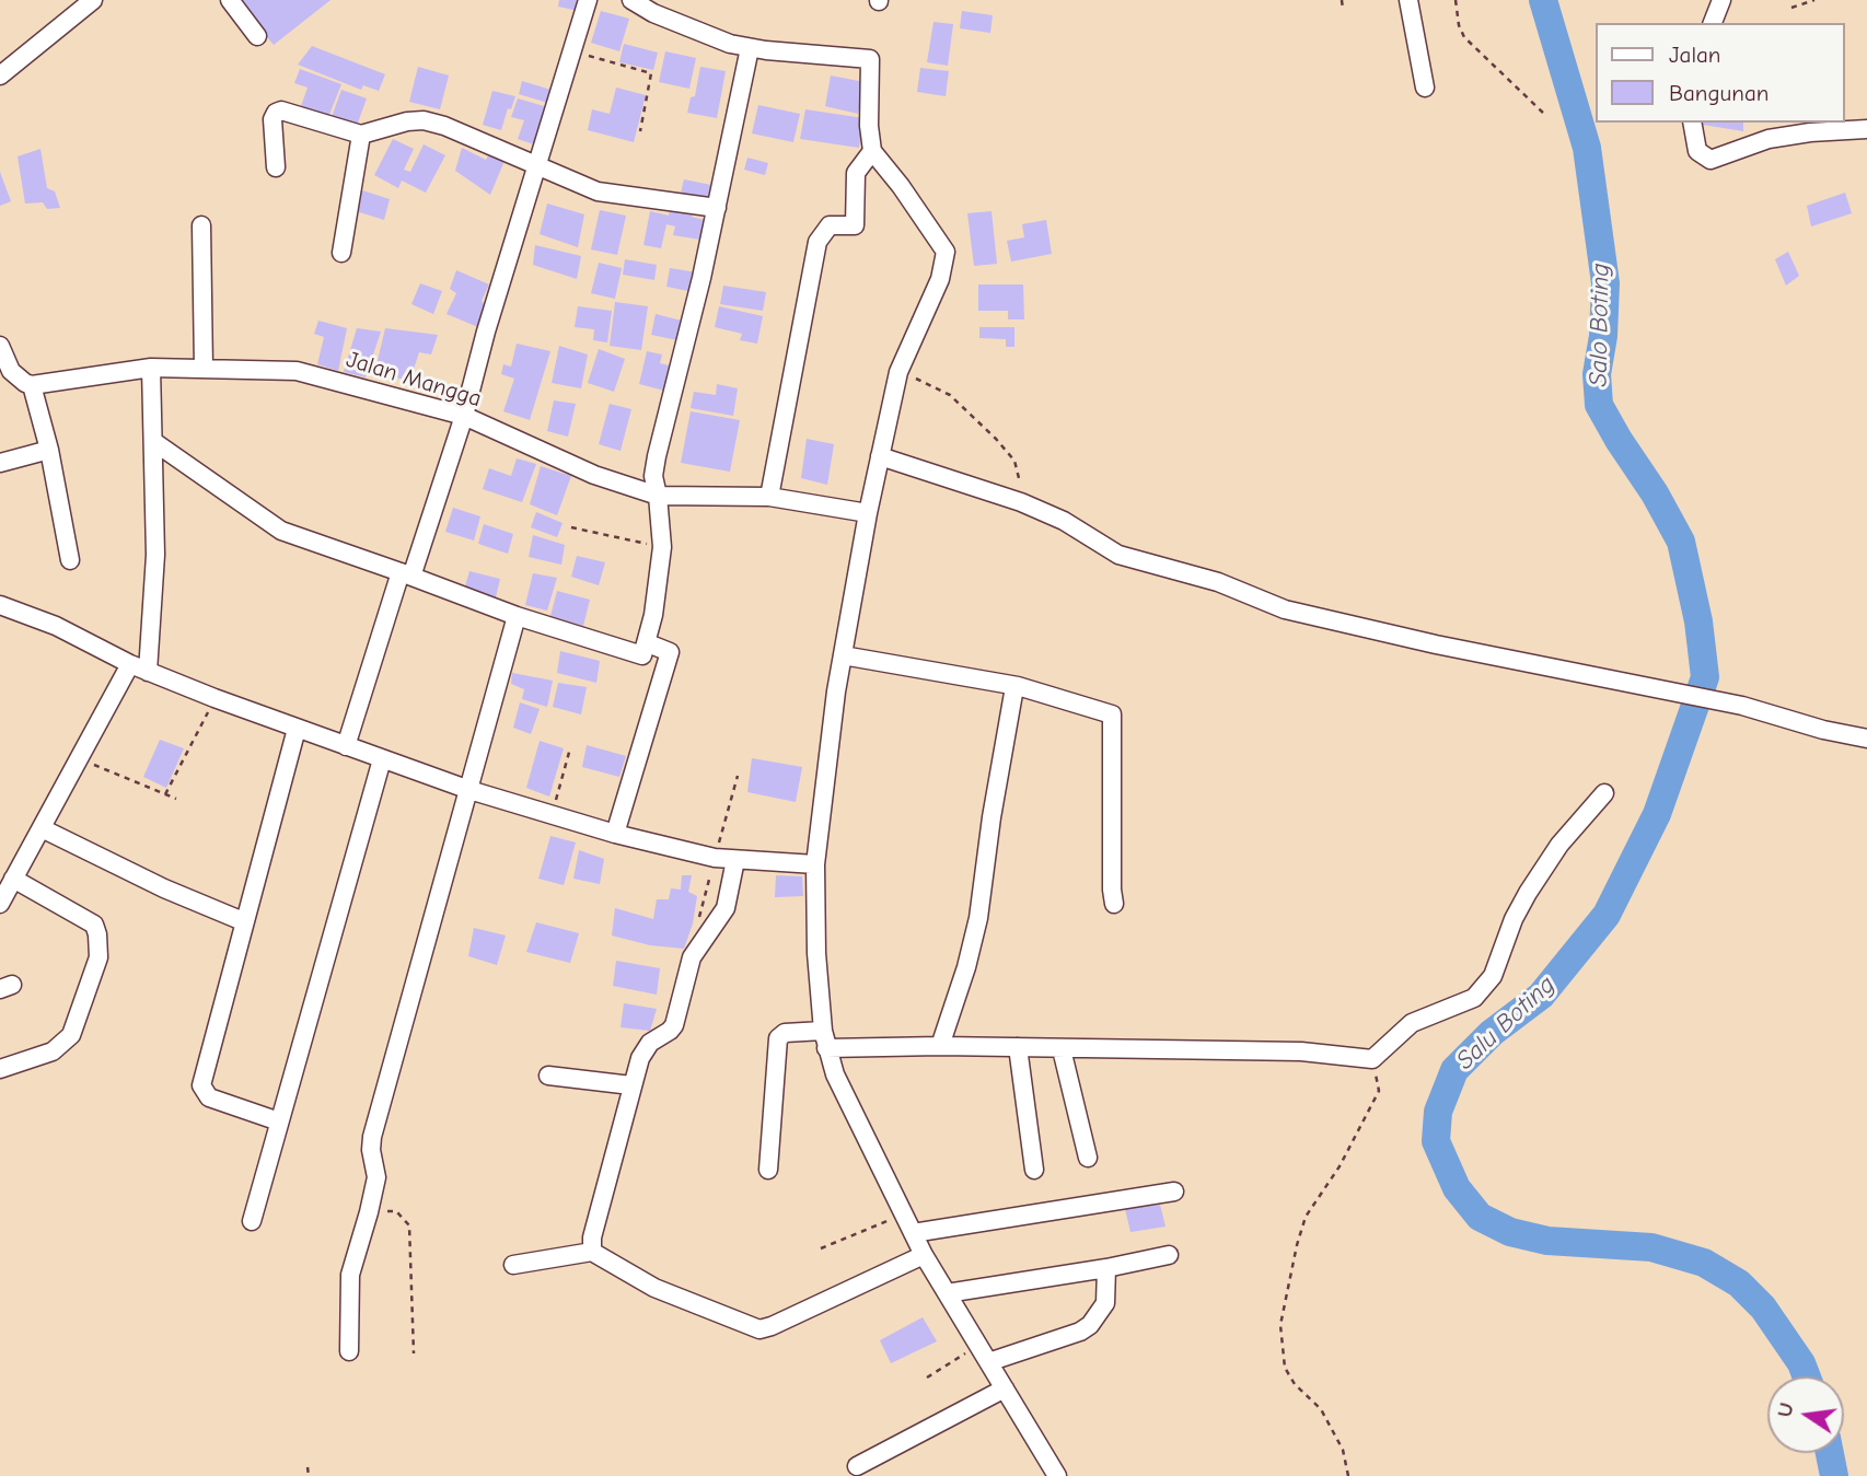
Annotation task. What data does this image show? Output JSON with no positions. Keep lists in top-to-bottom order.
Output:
{
  "streets": {
    "street": ["Jalan Mangga"]
  },
  "water": ["Salo Boting", "Salu Boting"],
  "legend": ["Jalan", "Bangunan"],
  "north": "left"
}
